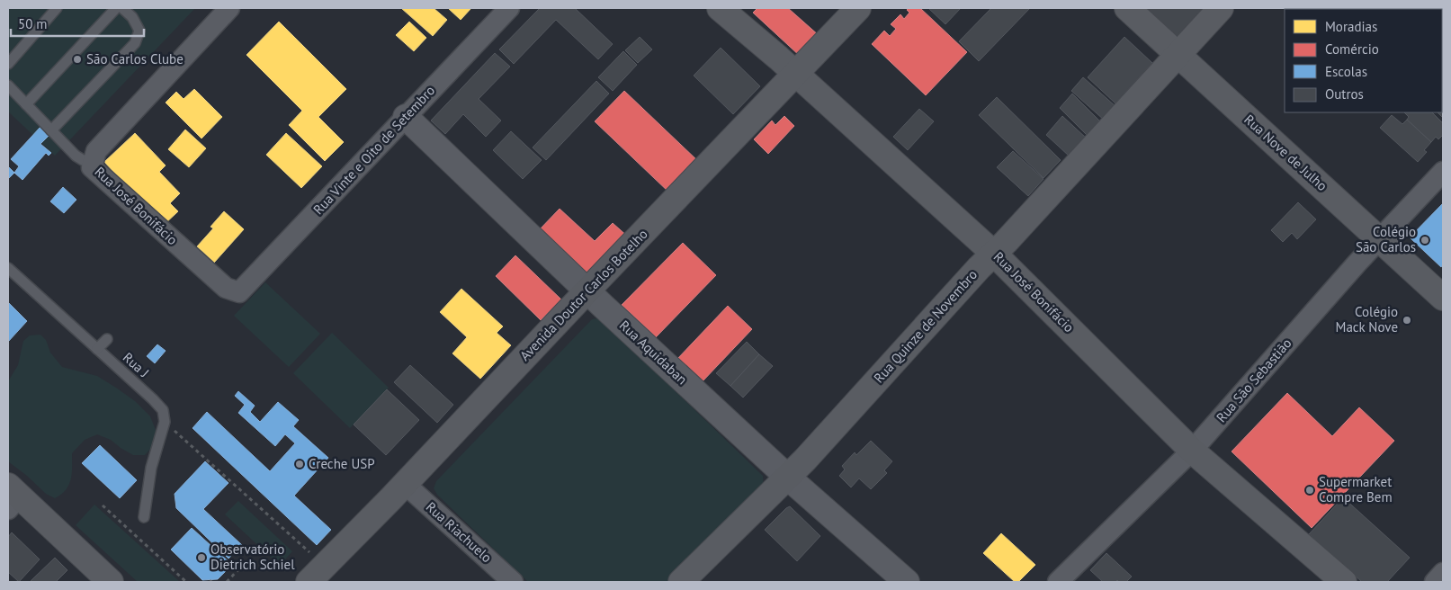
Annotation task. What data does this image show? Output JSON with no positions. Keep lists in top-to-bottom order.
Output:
{
  "streets": {
    "main road": [
      "Rua Nove de Julho",
      "Rua José Bonifácio",
      "Avenida Doutor Carlos Botelho",
      "Rua Quinze de Novembro"
    ],
    "street": [
      "Rua Vinte e Oito de Setembro",
      "Rua Aquidaban",
      "Rua São Sebastião",
      "Rua Riachuelo"
    ],
    "lane": ["Rua J"]
  },
  "crossings": [
    ["Rua Vinte e Oito de Setembro", "Rua José Bonifácio"],
    ["Rua Vinte e Oito de Setembro", "Rua Aquidaban"],
    ["Rua Nove de Julho", "Rua Quinze de Novembro"],
    ["Rua Nove de Julho", "Rua São Sebastião"],
    ["Rua José Bonifácio", "Avenida Doutor Carlos Botelho"],
    ["Rua José Bonifácio", "Rua Quinze de Novembro"],
    ["Rua José Bonifácio", "Rua São Sebastião"],
    ["Avenida Doutor Carlos Botelho", "Rua Aquidaban"],
    ["Avenida Doutor Carlos Botelho", "Rua Riachuelo"],
    ["Rua Quinze de Novembro", "Rua Aquidaban"]
  ],
  "places": [
    "São Carlos Clube",
    "Colégio São Carlos",
    "Colégio Mack Nove",
    "Creche USP",
    "Supermarket Compre Bem",
    "Observatório Dietrich Schiel"
  ],
  "legend": [
    "Moradias",
    "Comércio",
    "Escolas",
    "Outros"
  ],
  "scale_bar": "50 m"
}
